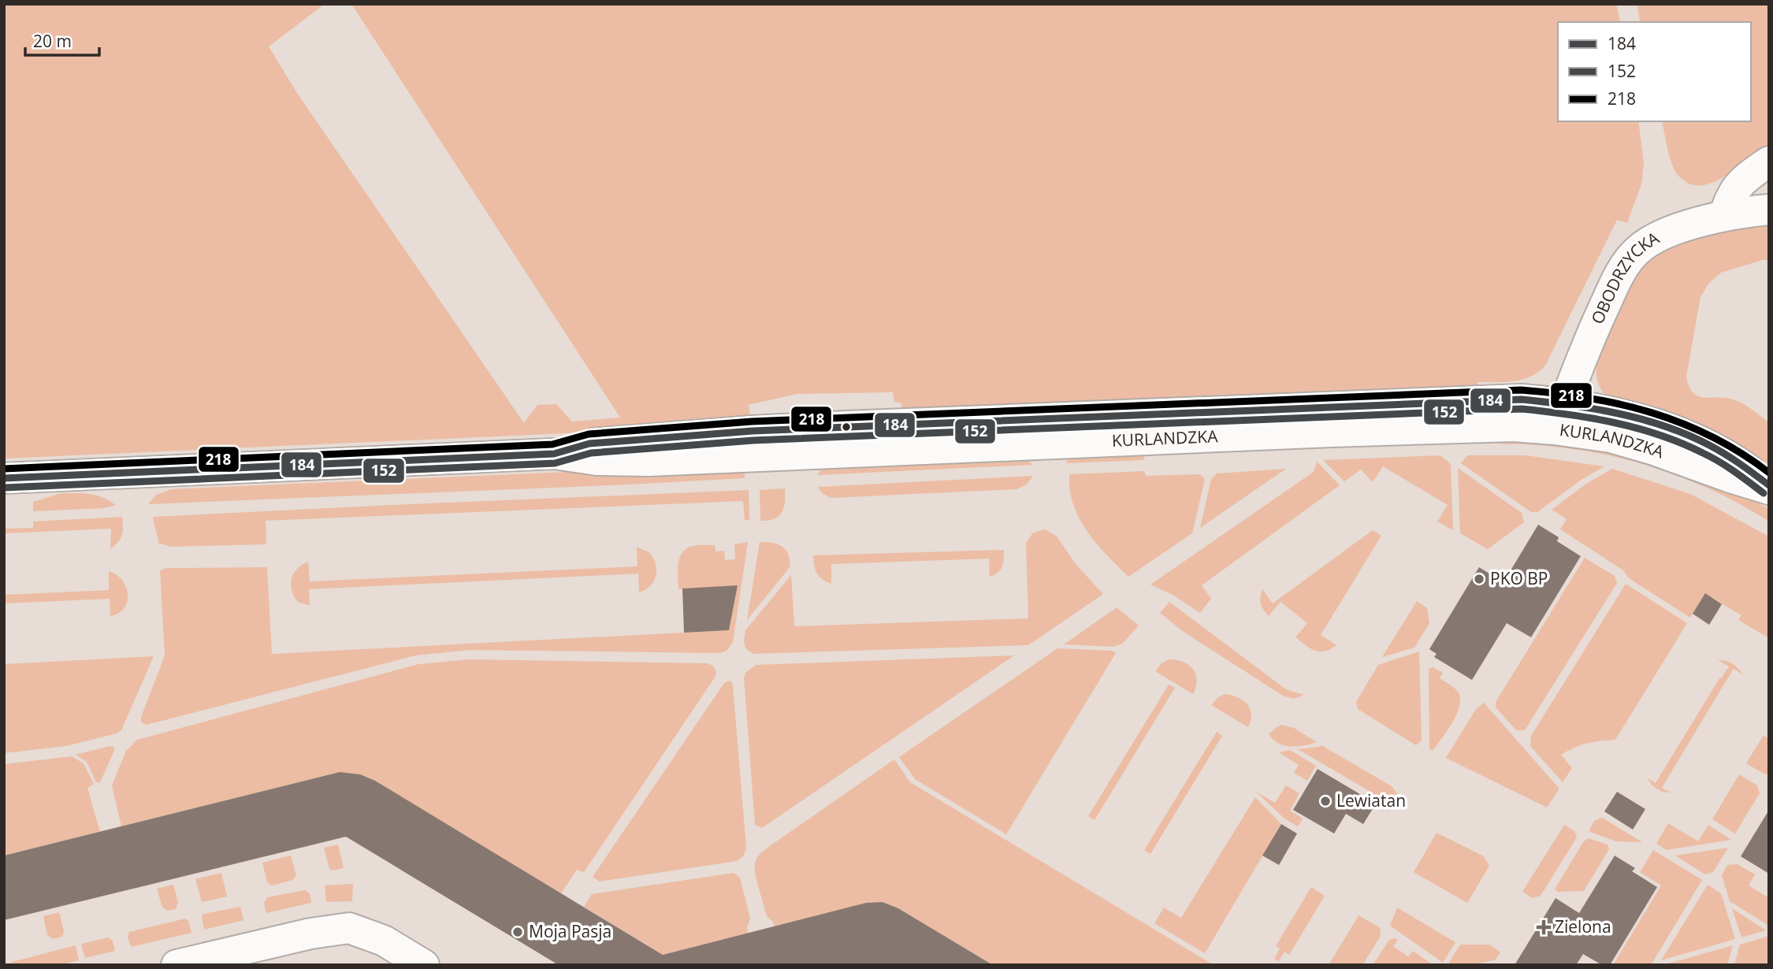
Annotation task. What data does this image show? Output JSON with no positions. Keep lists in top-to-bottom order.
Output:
{
  "streets": {
    "street": ["OBODRZYCKA", "KURLANDZKA"]
  },
  "crossings": [
    ["OBODRZYCKA", "KURLANDZKA"]
  ],
  "places": {
    "other": ["PKO BP", "Lewiatan", "Moja Pasja"],
    "health": ["Zielona"]
  },
  "lines": ["transit line 218", "transit line 184", "transit line 152"],
  "legend": ["184", "152", "218"],
  "scale_bar": "20 m"
}
